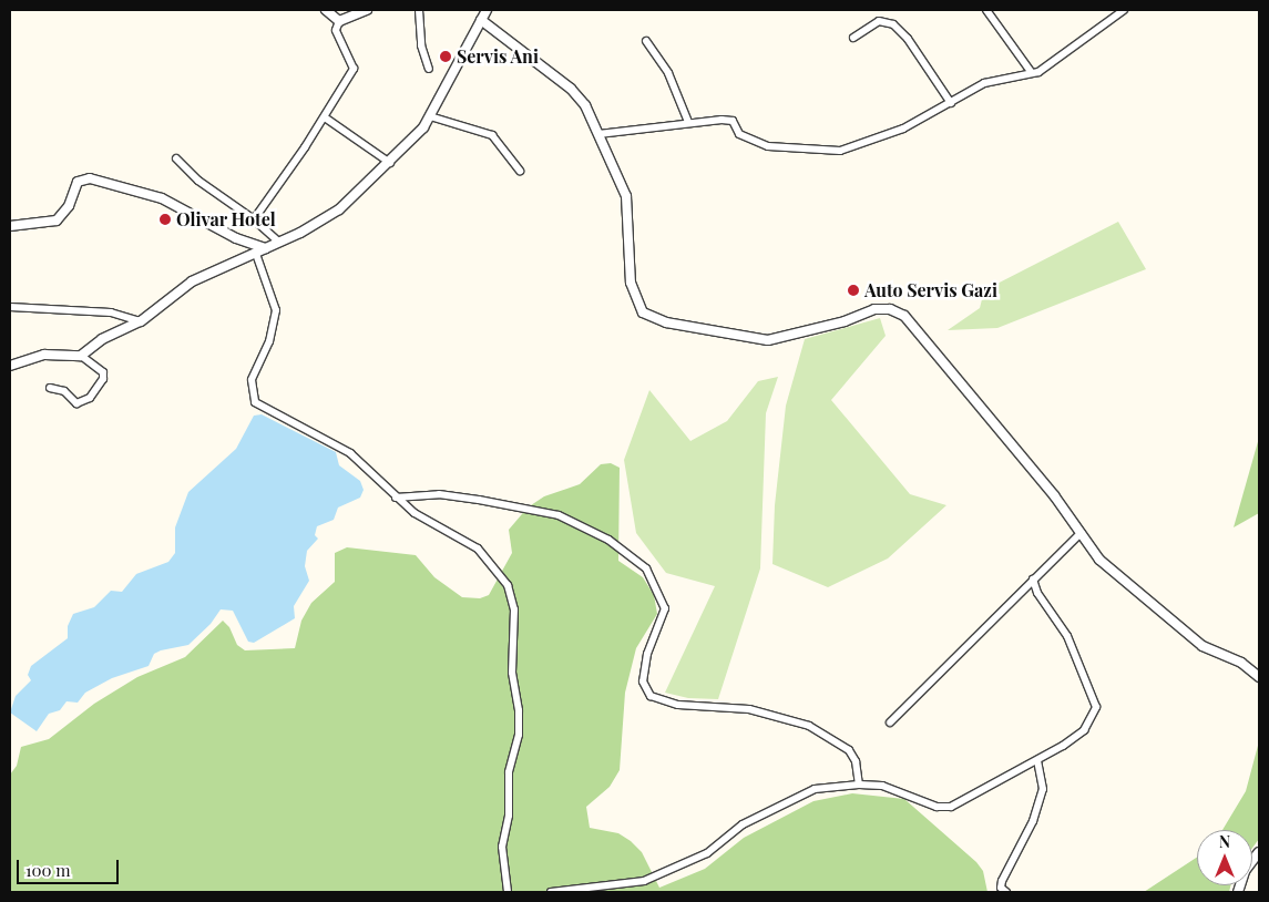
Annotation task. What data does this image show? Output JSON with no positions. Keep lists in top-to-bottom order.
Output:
{
  "places": ["Servis Ani", "Olivar Hotel", "Auto Servis Gazi"],
  "scale_bar": "100 m",
  "north": "top"
}
